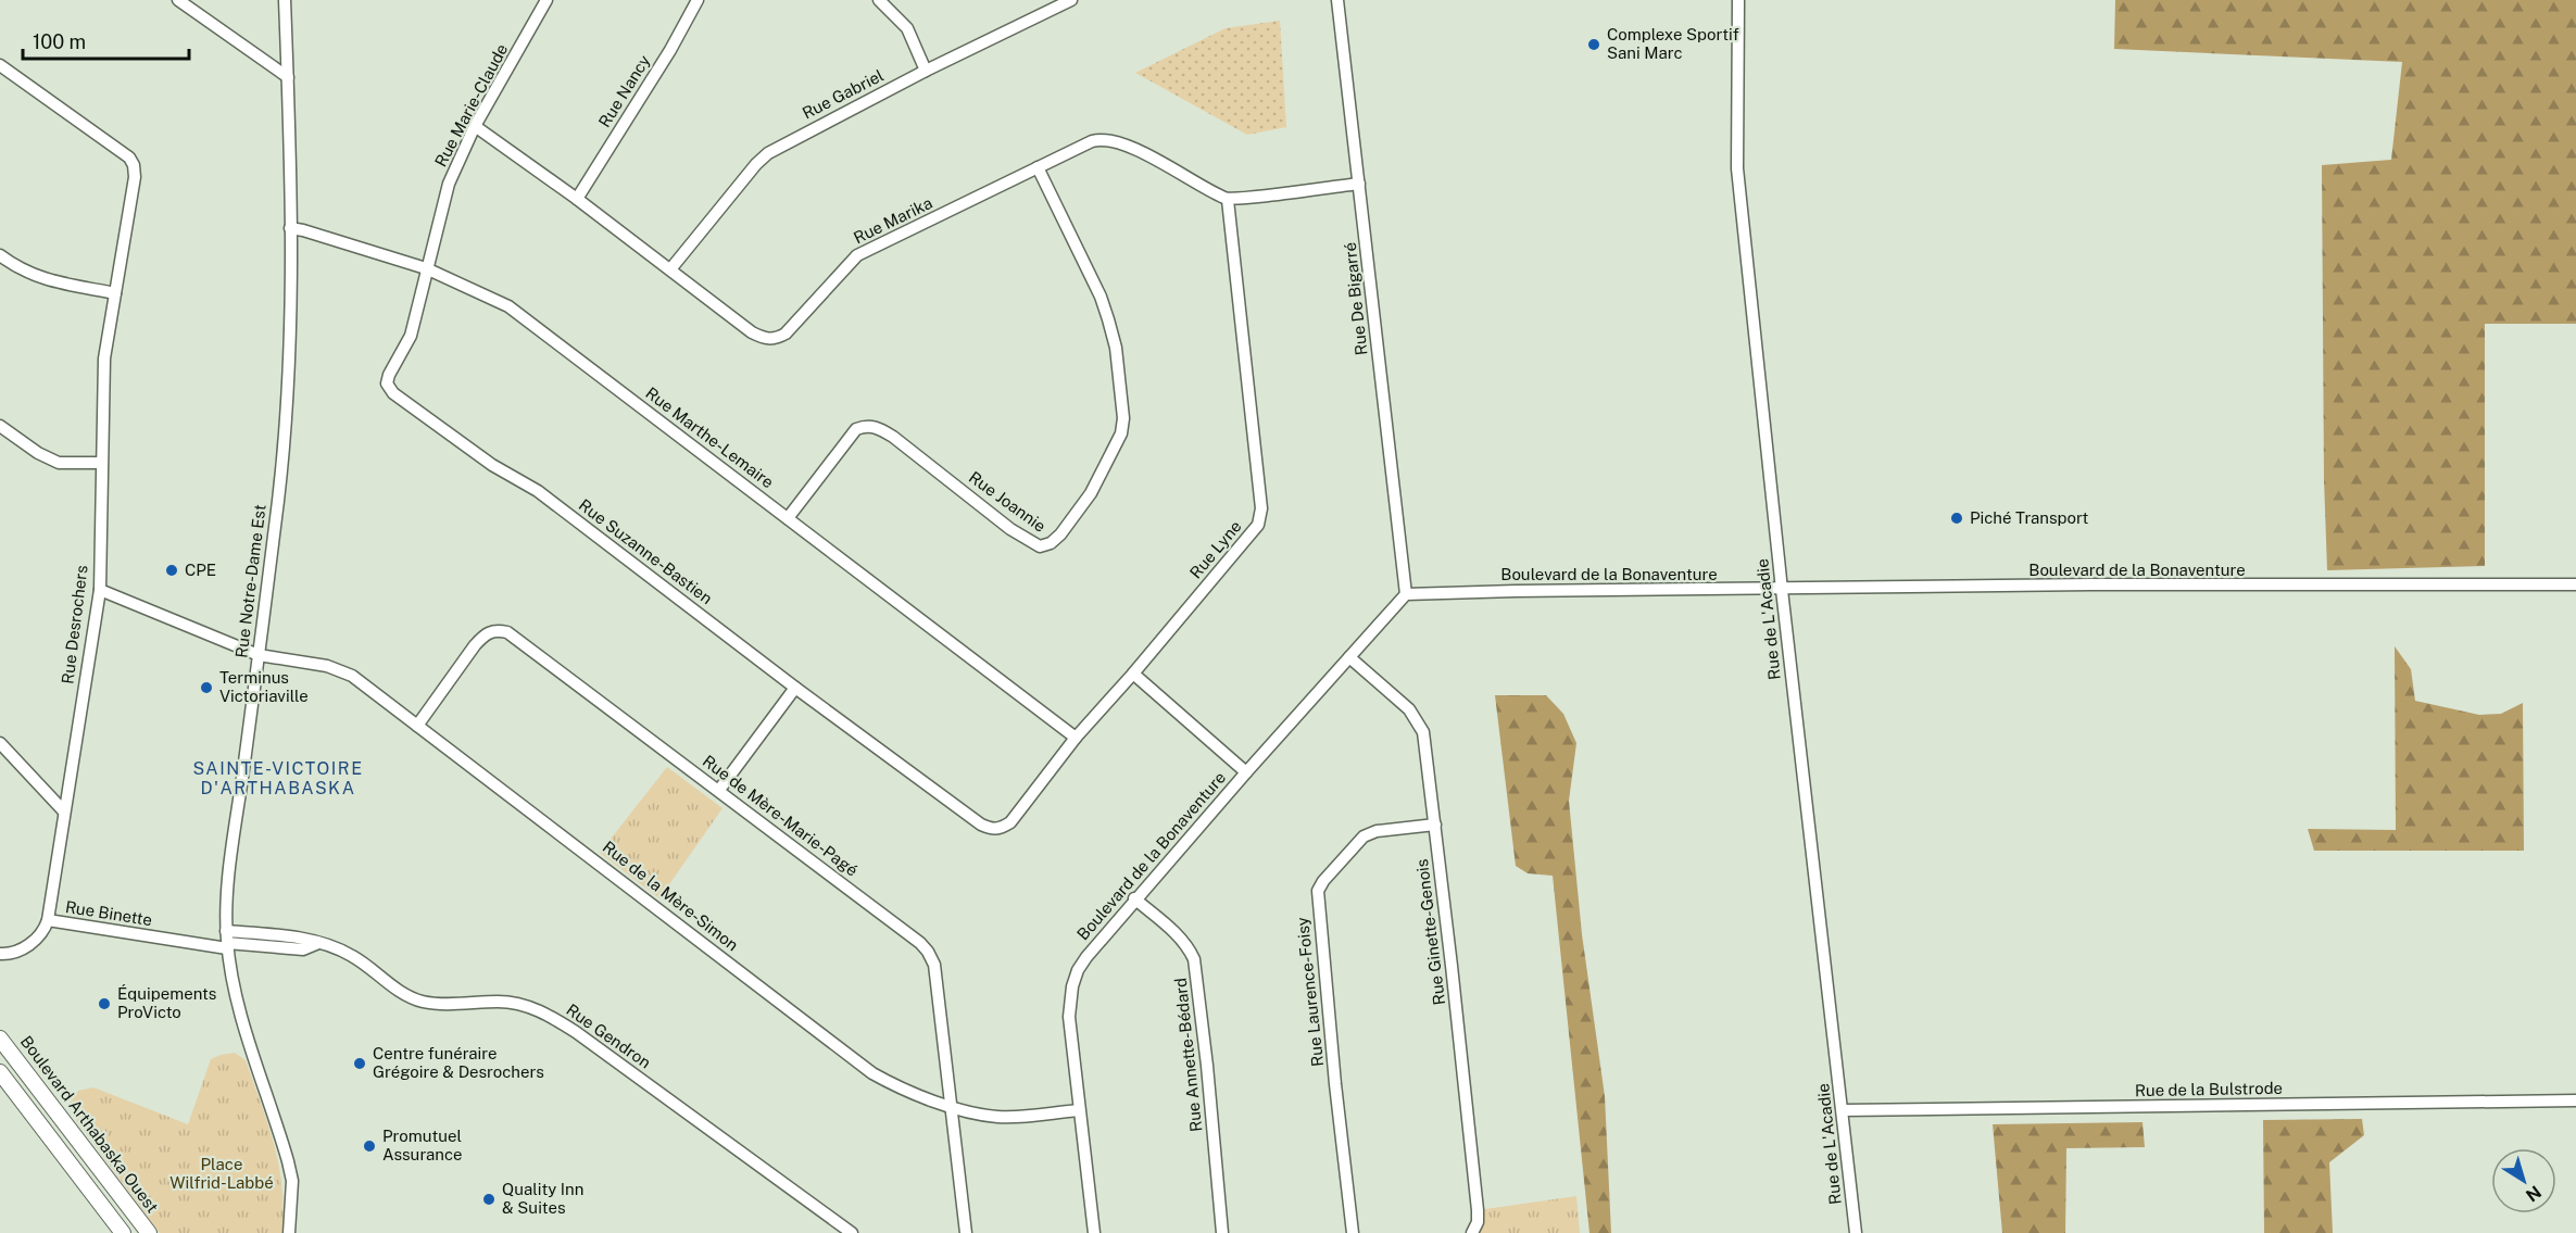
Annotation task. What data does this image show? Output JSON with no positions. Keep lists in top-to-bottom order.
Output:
{
  "streets": {
    "main road": ["Boulevard Arthabaska Ouest"],
    "street": [
      "Rue Nancy",
      "Rue Gabriel",
      "Rue Marie-Claude",
      "Rue Marika",
      "Rue De Bigarré",
      "Rue Marthe-Lemaire",
      "Rue Joannie",
      "Rue Lyne",
      "Rue Suzanne-Bastien",
      "Boulevard de la Bonaventure",
      "Rue Notre-Dame Est",
      "Rue de L'Acadie",
      "Rue Desrochers",
      "Rue de Mère-Marie-Pagé",
      "Rue de la Mère-Simon",
      "Rue Binette",
      "Rue Ginette-Genois",
      "Rue Laurence-Foisy",
      "Rue Gendron",
      "Rue Annette-Bédard",
      "Rue de la Bulstrode"
    ]
  },
  "crossings": [
    ["Rue Nancy", "Rue Marika"],
    ["Rue Gabriel", "Rue Marika"],
    ["Rue Marie-Claude", "Rue Marika"],
    ["Rue Marie-Claude", "Rue Marthe-Lemaire"],
    ["Rue Marie-Claude", "Rue Suzanne-Bastien"],
    ["Rue Marika", "Rue Joannie"],
    ["Rue Marika", "Rue Lyne"],
    ["Rue De Bigarré", "Boulevard de la Bonaventure"],
    ["Rue Marthe-Lemaire", "Rue Joannie"],
    ["Rue Marthe-Lemaire", "Rue Lyne"],
    ["Rue Marthe-Lemaire", "Rue Suzanne-Bastien"],
    ["Rue Marthe-Lemaire", "Rue Notre-Dame Est"],
    ["Rue Lyne", "Rue Suzanne-Bastien"],
    ["Boulevard de la Bonaventure", "Rue de L'Acadie"],
    ["Boulevard de la Bonaventure", "Rue de la Mère-Simon"],
    ["Boulevard de la Bonaventure", "Rue Ginette-Genois"],
    ["Boulevard de la Bonaventure", "Rue Annette-Bédard"],
    ["Rue Notre-Dame Est", "Rue de la Mère-Simon"],
    ["Rue Notre-Dame Est", "Rue Binette"],
    ["Rue Notre-Dame Est", "Rue Gendron"],
    ["Rue de L'Acadie", "Rue de la Bulstrode"],
    ["Rue Desrochers", "Rue de la Mère-Simon"],
    ["Rue Desrochers", "Rue Binette"],
    ["Rue de Mère-Marie-Pagé", "Rue de la Mère-Simon"],
    ["Rue Binette", "Rue Gendron"],
    ["Rue Ginette-Genois", "Rue Laurence-Foisy"]
  ],
  "districts": ["SAINTE-VICTOIRE D'ARTHABASKA"],
  "parks": ["Place Wilfrid-Labbé"],
  "places": [
    "Complexe Sportif Sani Marc",
    "Piché Transport",
    "CPE",
    "Terminus Victoriaville",
    "Équipements ProVicto",
    "Centre funéraire Grégoire & Desrochers",
    "Promutuel Assurance",
    "Quality Inn & Suites"
  ],
  "scale_bar": "100 m",
  "north": "bottom right"
}
